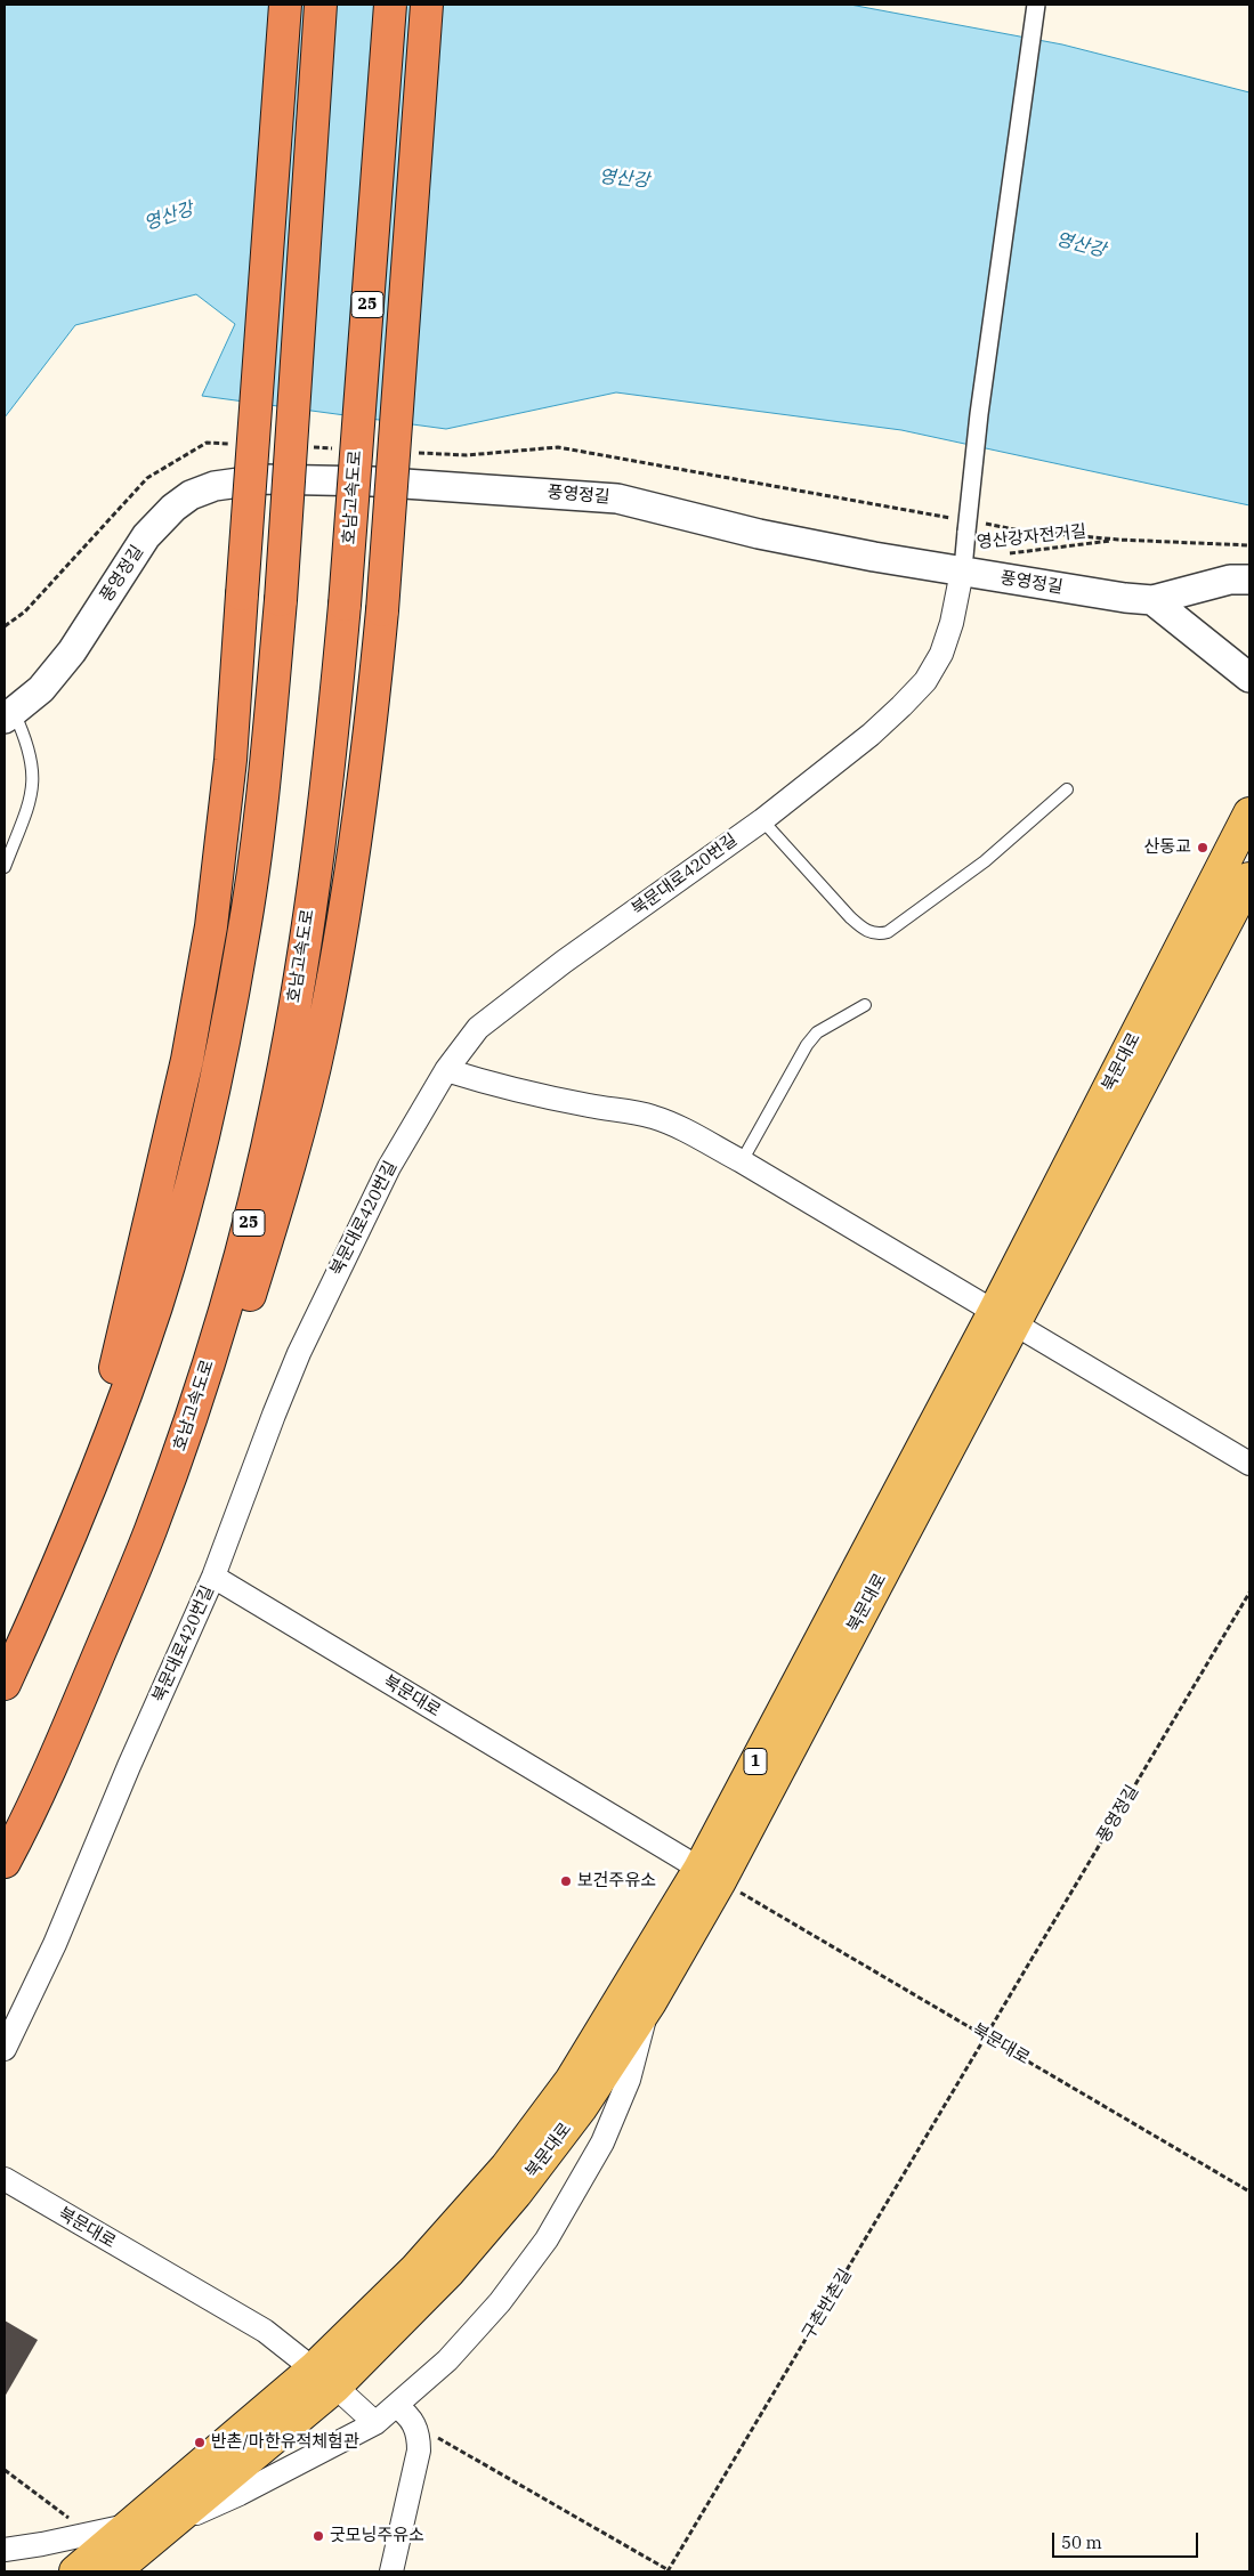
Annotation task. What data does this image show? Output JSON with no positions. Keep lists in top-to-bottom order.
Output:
{
  "streets": {
    "highway": ["25", "호남고속도로"],
    "main road": ["북문대로", "1"],
    "street": ["풍영정길", "북문대로420번길"],
    "path": ["영산강자전거길", "구촌반촌길"]
  },
  "crossings": [
    ["풍영정길", "북문대로420번길"],
    ["풍영정길", "북문대로"],
    ["풍영정길", "구촌반촌길"],
    ["북문대로420번길", "북문대로"],
    ["북문대로", "구촌반촌길"]
  ],
  "water": ["영산강"],
  "places": [
    "산동교",
    "보건주유소",
    "반촌/마한유적체험관",
    "굿모닝주유소"
  ],
  "scale_bar": "50 m"
}
